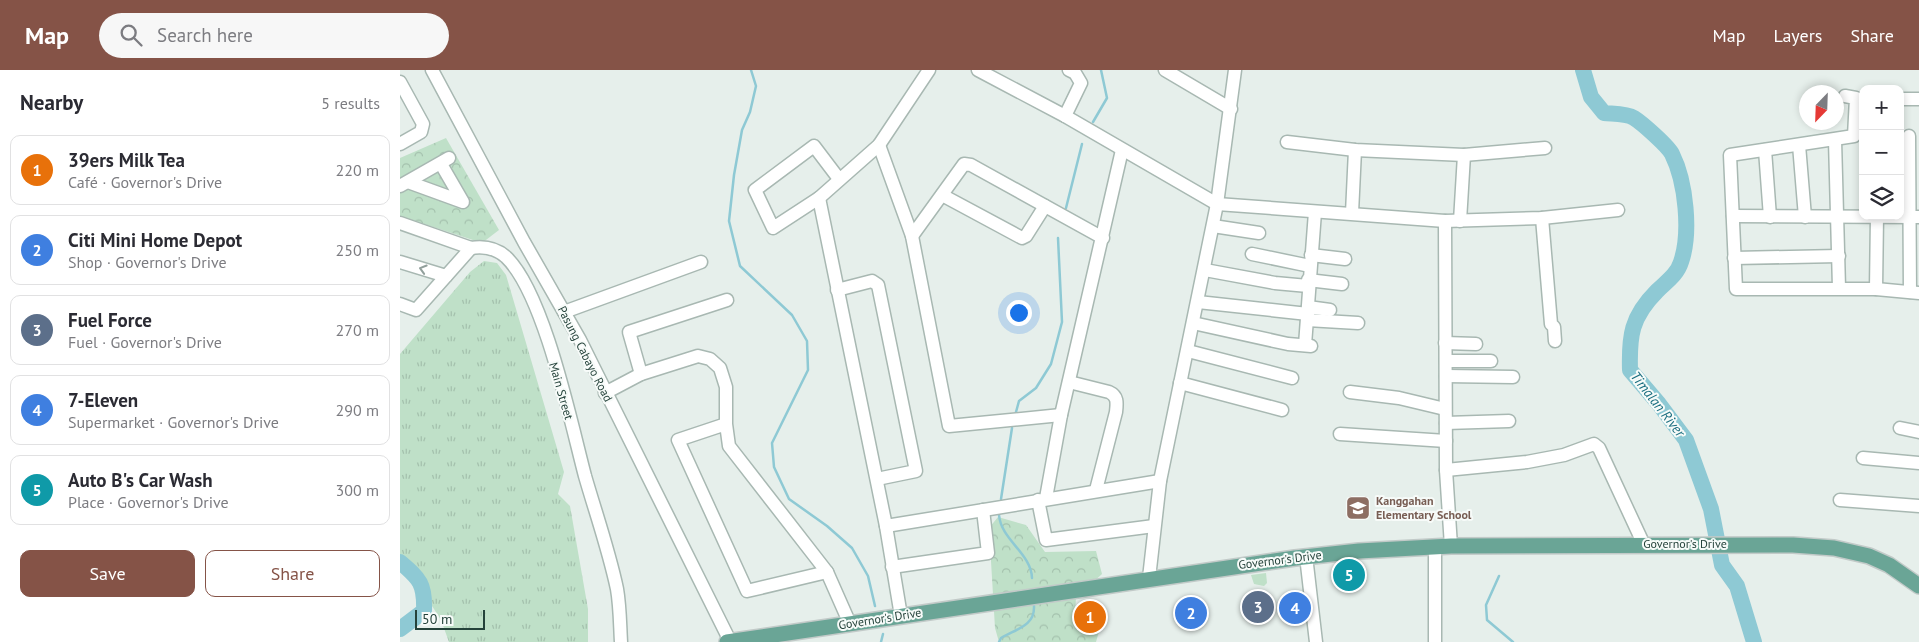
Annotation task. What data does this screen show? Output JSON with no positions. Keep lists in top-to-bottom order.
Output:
{
  "streets": {
    "main road": ["Governor's Drive"],
    "street": ["Pasung Cabayo Road", "Main Street"]
  },
  "crossings": [
    ["Pasung Cabayo Road", "Governor's Drive"]
  ],
  "water": ["Timalan River"],
  "places": {
    "school or university": ["Kanggahan Elementary School"]
  },
  "scale_bar": "50 m",
  "north": "bottom left",
  "page": {
    "header": "Map",
    "search": "Search here",
    "nav": ["Map", "Layers", "Share"],
    "heading": ["Nearby", "5 results"],
    "map_buttons": ["+", "−"],
    "list": [
      {
        "mark": "1",
        "name": "39ers Milk Tea",
        "note": "Café · Governor's Drive",
        "value": "220 m"
      },
      {
        "mark": "2",
        "name": "Citi Mini Home Depot",
        "note": "Shop · Governor's Drive",
        "value": "250 m"
      },
      {
        "mark": "3",
        "name": "Fuel Force",
        "note": "Fuel · Governor's Drive",
        "value": "270 m"
      },
      {
        "mark": "4",
        "name": "7-Eleven",
        "note": "Supermarket · Governor's Drive",
        "value": "290 m"
      },
      {
        "mark": "5",
        "name": "Auto B's Car Wash",
        "note": "Place · Governor's Drive",
        "value": "300 m"
      }
    ],
    "buttons": ["Save", "Share"],
    "pins": [
      "5",
      "3",
      "4",
      "2",
      "1"
    ],
    "scale": "50 m"
  }
}
